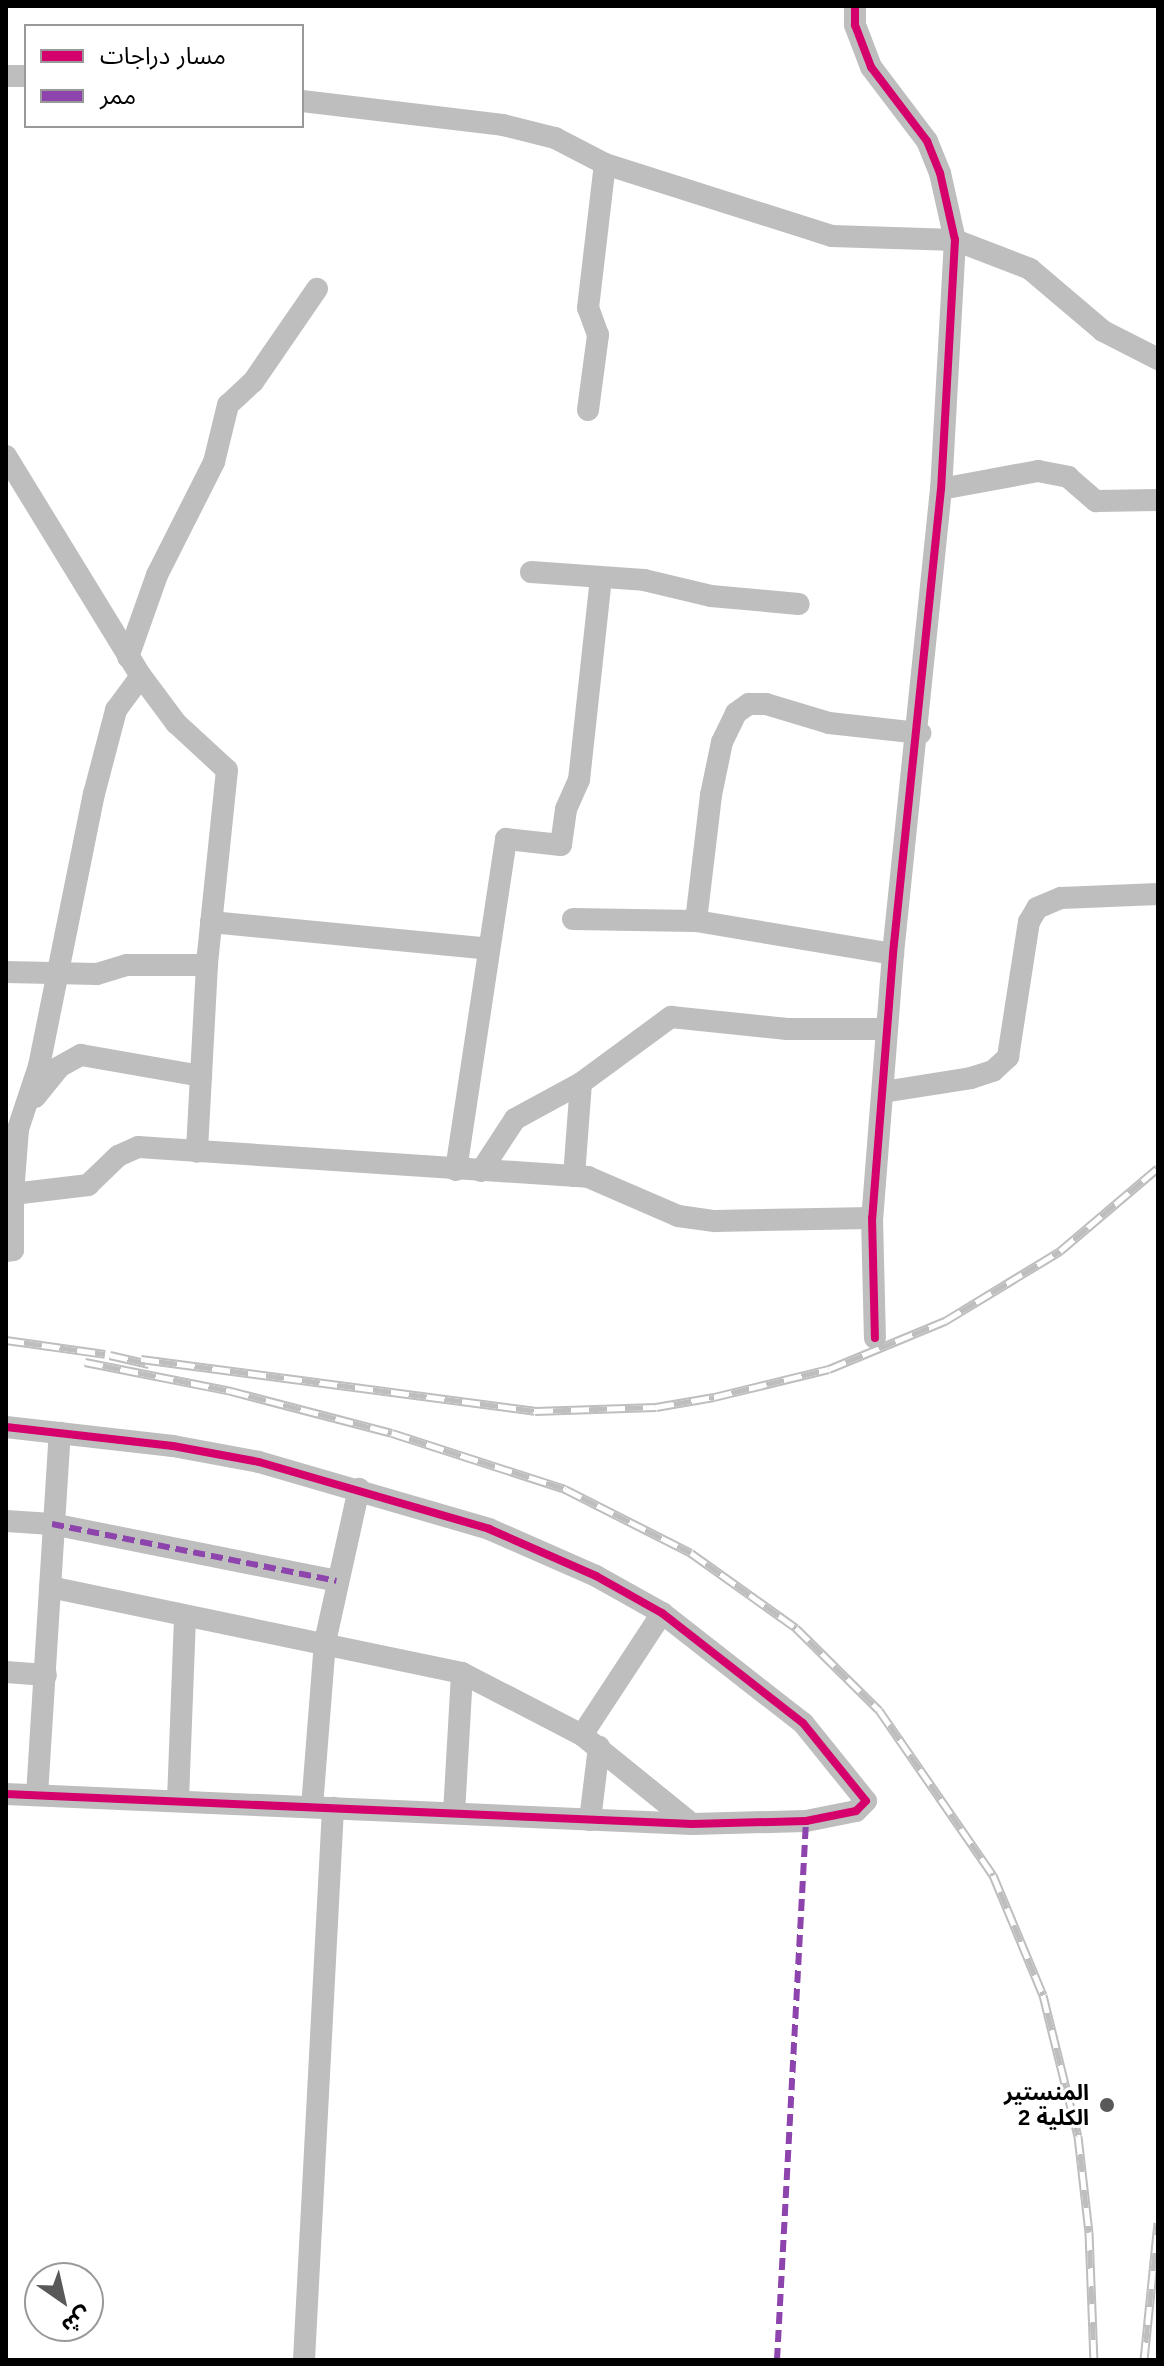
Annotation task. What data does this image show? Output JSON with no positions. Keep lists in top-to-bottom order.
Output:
{
  "places": ["المنستير الكلية 2"],
  "legend": ["مسار دراجات", "ممر"],
  "north": "bottom right"
}
